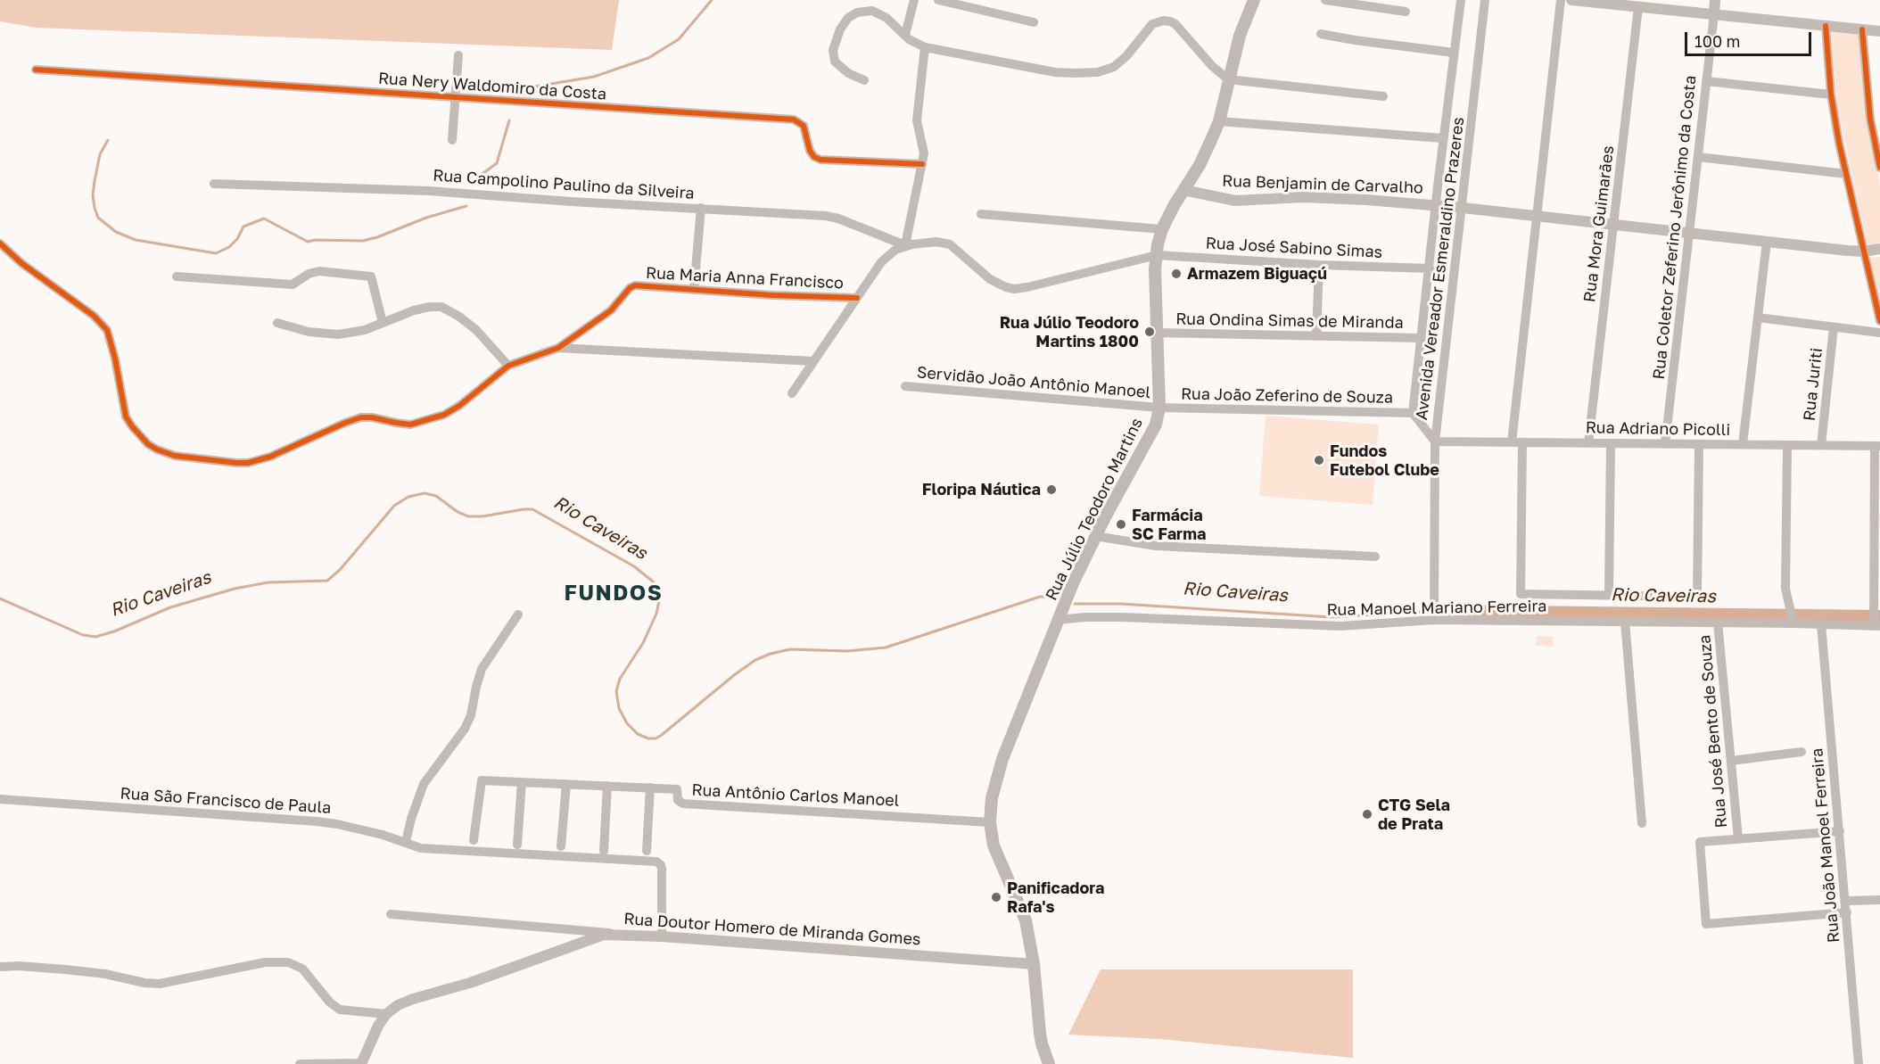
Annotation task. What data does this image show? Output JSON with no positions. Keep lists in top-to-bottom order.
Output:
{
  "streets": {
    "main road": ["Rua Júlio Teodoro Martins"],
    "street": [
      "Rua Nery Waldomiro da Costa",
      "Rua Campolino Paulino da Silveira",
      "Rua Benjamin de Carvalho",
      "Rua Mora Guimarães",
      "Rua Coletor Zeferino Jerônimo da Costa",
      "Rua José Sabino Simas",
      "Avenida Vereador Esmeraldino Prazeres",
      "Rua Maria Anna Francisco",
      "Rua Ondina Simas de Miranda",
      "Servidão João Antônio Manoel",
      "Rua Juriti",
      "Rua João Zeferino de Souza",
      "Rua Adriano Picolli",
      "Rua Manoel Mariano Ferreira",
      "Rua José Bento de Souza",
      "Rua Antônio Carlos Manoel",
      "Rua São Francisco de Paula",
      "Rua João Manoel Ferreira",
      "Rua Doutor Homero de Miranda Gomes"
    ]
  },
  "crossings": [
    ["Rua Campolino Paulino da Silveira", "Rua José Sabino Simas"],
    ["Rua Benjamin de Carvalho", "Rua Mora Guimarães"],
    ["Rua Benjamin de Carvalho", "Rua Coletor Zeferino Jerônimo da Costa"],
    ["Rua Benjamin de Carvalho", "Avenida Vereador Esmeraldino Prazeres"],
    ["Rua Benjamin de Carvalho", "Rua Júlio Teodoro Martins"],
    ["Rua Mora Guimarães", "Rua Adriano Picolli"],
    ["Rua Coletor Zeferino Jerônimo da Costa", "Rua Adriano Picolli"],
    ["Rua José Sabino Simas", "Avenida Vereador Esmeraldino Prazeres"],
    ["Rua José Sabino Simas", "Rua Júlio Teodoro Martins"],
    ["Avenida Vereador Esmeraldino Prazeres", "Rua Ondina Simas de Miranda"],
    ["Avenida Vereador Esmeraldino Prazeres", "Rua João Zeferino de Souza"],
    ["Avenida Vereador Esmeraldino Prazeres", "Rua Adriano Picolli"],
    ["Rua Ondina Simas de Miranda", "Rua Júlio Teodoro Martins"],
    ["Servidão João Antônio Manoel", "Rua João Zeferino de Souza"],
    ["Servidão João Antônio Manoel", "Rua Júlio Teodoro Martins"],
    ["Rua Juriti", "Rua Adriano Picolli"],
    ["Rua João Zeferino de Souza", "Rua Júlio Teodoro Martins"],
    ["Rua Júlio Teodoro Martins", "Rua Manoel Mariano Ferreira"],
    ["Rua Júlio Teodoro Martins", "Rua Antônio Carlos Manoel"],
    ["Rua Júlio Teodoro Martins", "Rua Doutor Homero de Miranda Gomes"],
    ["Rua Manoel Mariano Ferreira", "Rua José Bento de Souza"],
    ["Rua Manoel Mariano Ferreira", "Rua João Manoel Ferreira"],
    ["Rua São Francisco de Paula", "Rua Doutor Homero de Miranda Gomes"]
  ],
  "districts": ["FUNDOS"],
  "water": ["Rio Caveiras"],
  "places": [
    "Armazem Biguaçú",
    "Rua Júlio Teodoro Martins 1800",
    "Fundos Futebol Clube",
    "Floripa Náutica",
    "Farmácia SC Farma",
    "CTG Sela de Prata",
    "Panificadora Rafa's"
  ],
  "scale_bar": "100 m"
}
